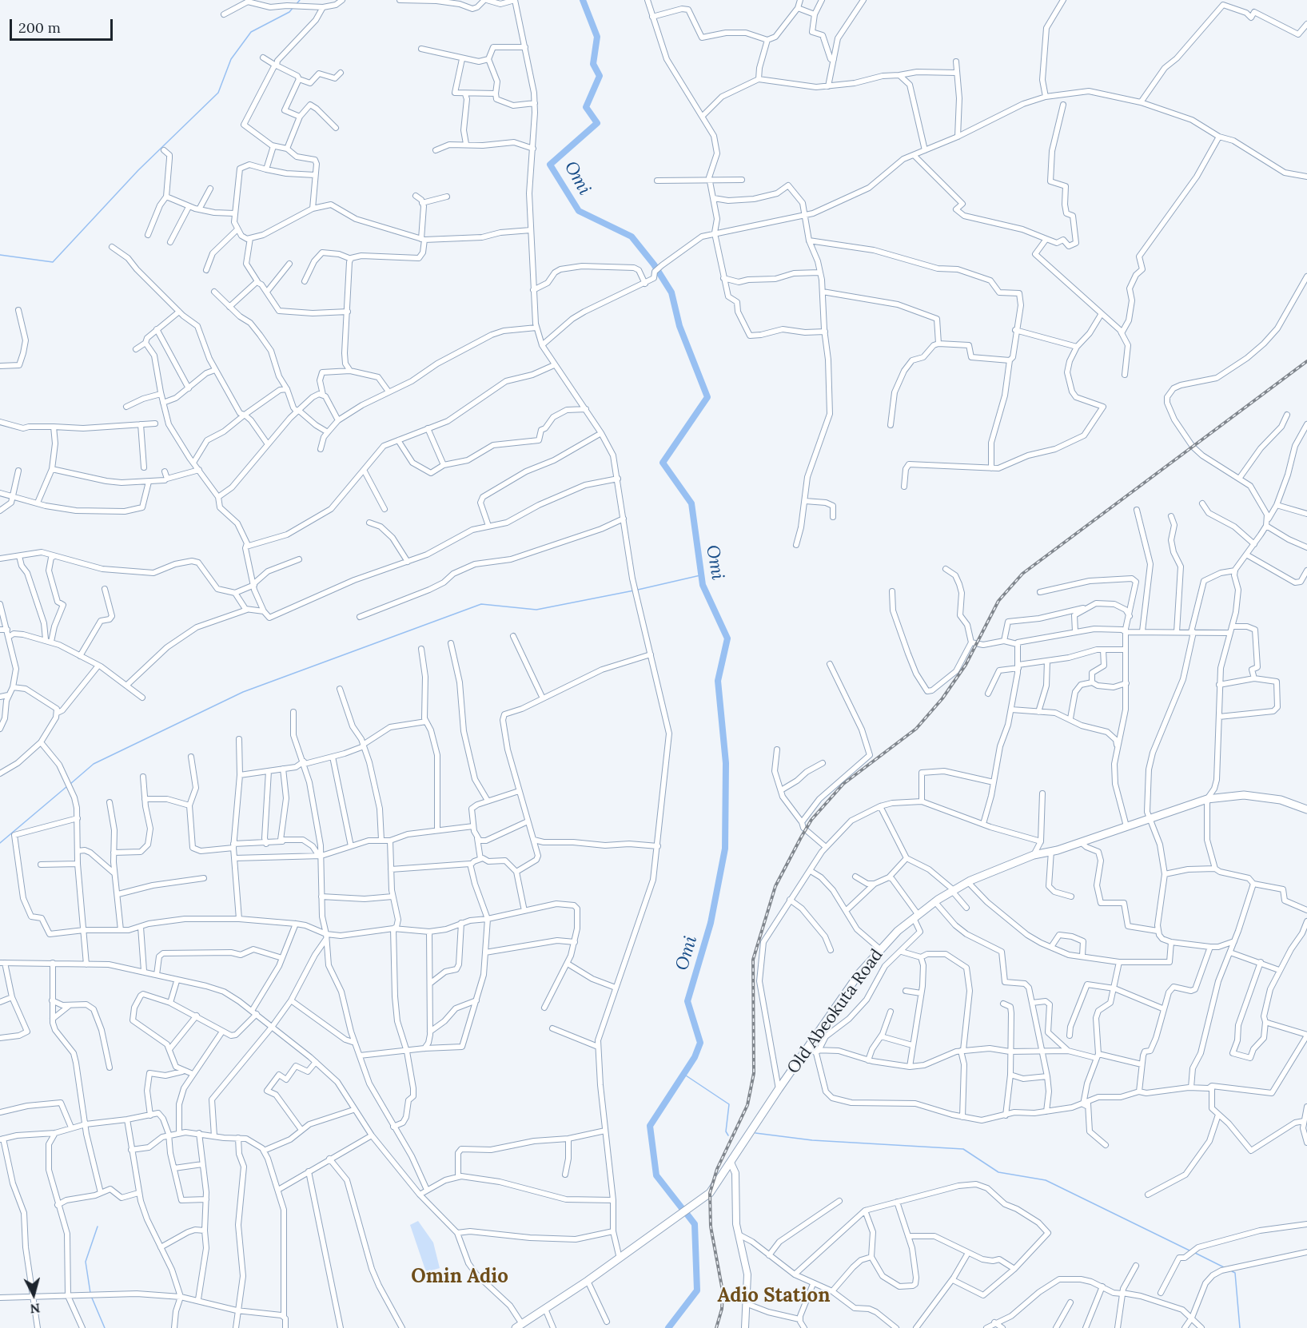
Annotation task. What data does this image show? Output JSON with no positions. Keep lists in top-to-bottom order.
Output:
{
  "streets": {
    "highway": ["Old Abeokuta Road"]
  },
  "districts": ["Omin Adio", "Adio Station"],
  "water": ["Omi"],
  "scale_bar": "200 m",
  "north": "bottom"
}
